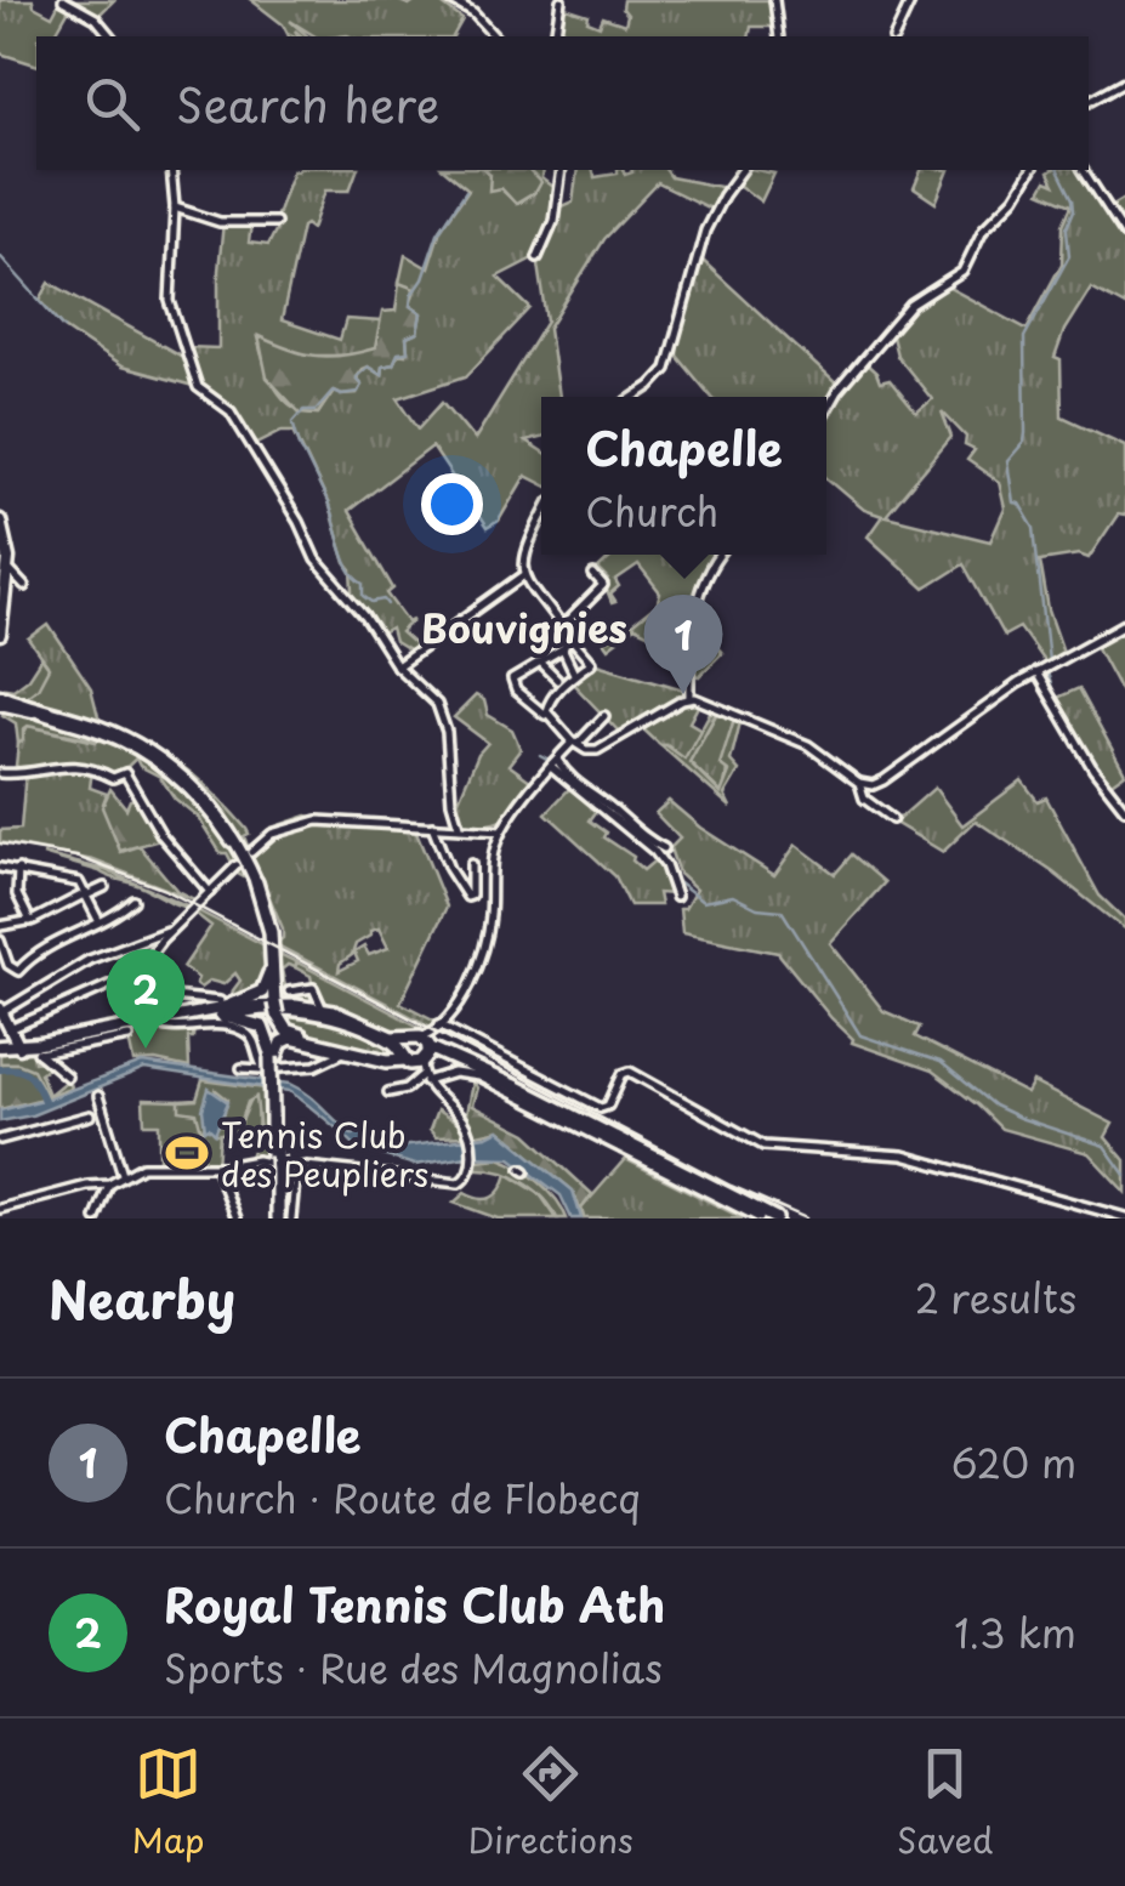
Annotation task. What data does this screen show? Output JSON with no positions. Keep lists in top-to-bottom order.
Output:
{
  "districts": ["Bouvignies"],
  "places": {
    "sports": ["Tennis Club des Peupliers"]
  },
  "page": {
    "search": "Search here",
    "popup": ["Chapelle", "Church"],
    "pins": ["1", "2"],
    "heading": ["Nearby", "2 results"],
    "list": [
      {
        "mark": "1",
        "name": "Chapelle",
        "note": "Church · Route de Flobecq",
        "value": "620 m"
      },
      {
        "mark": "2",
        "name": "Royal Tennis Club Ath",
        "note": "Sports · Rue des Magnolias",
        "value": "1.3 km"
      }
    ],
    "nav": ["Map", "Directions", "Saved"]
  }
}
